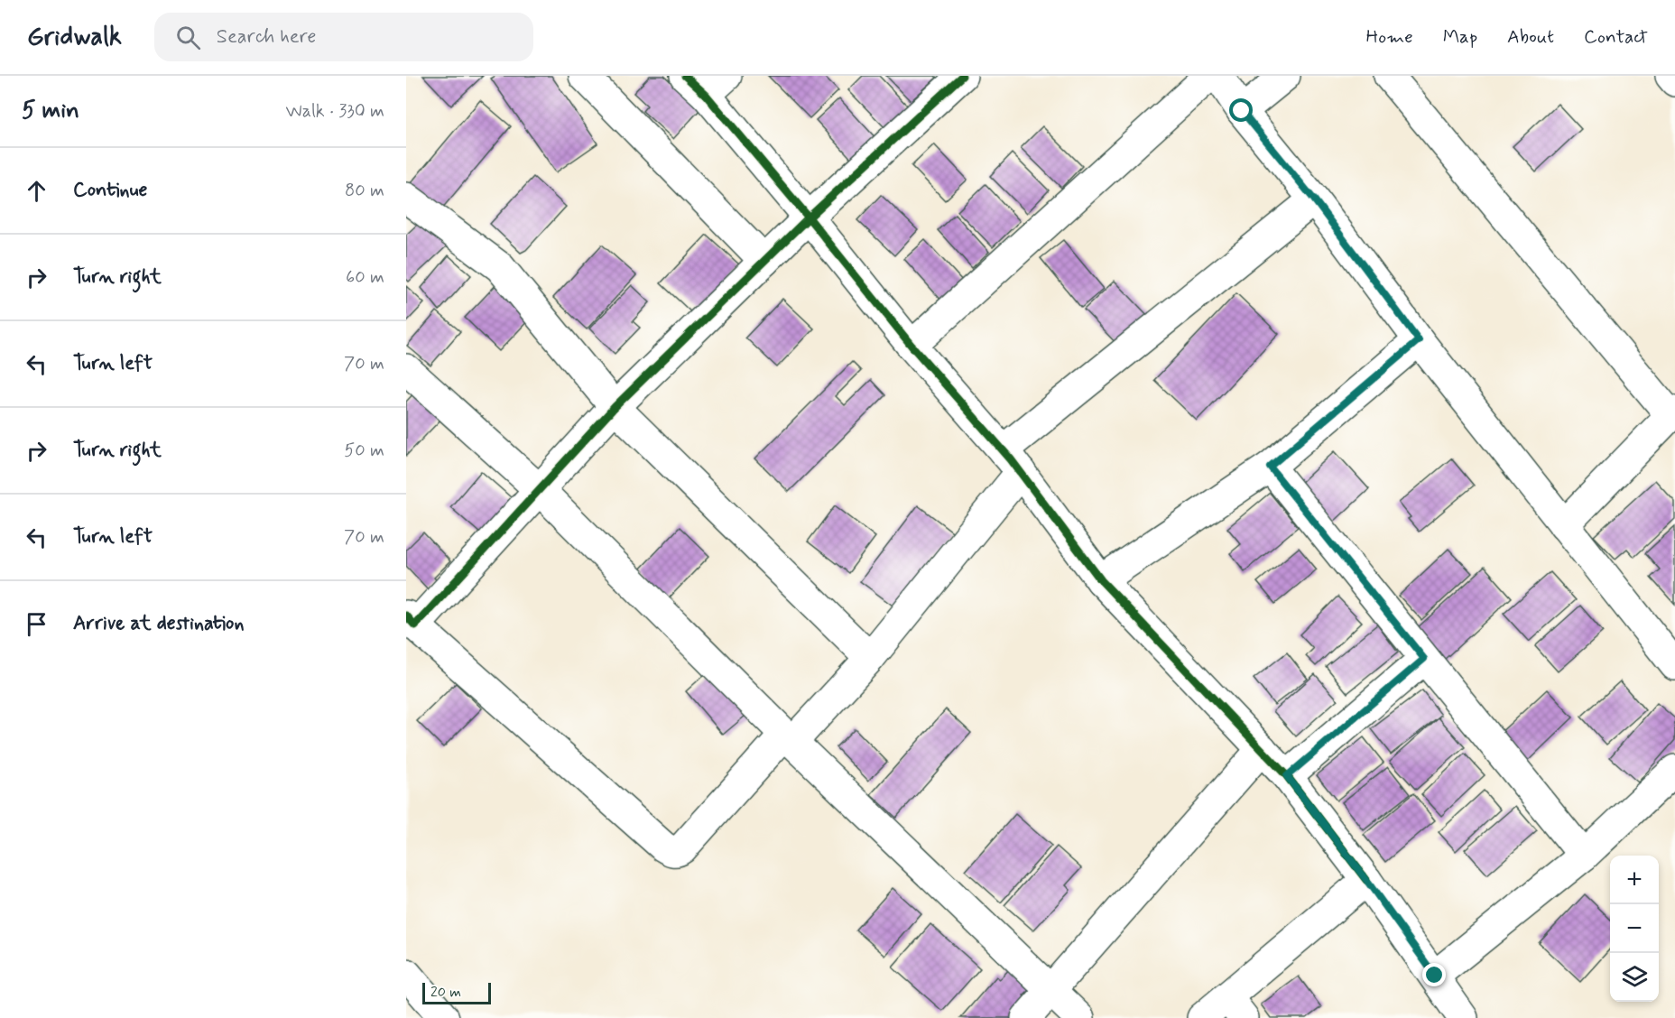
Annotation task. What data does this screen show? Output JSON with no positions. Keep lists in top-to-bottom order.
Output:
{
  "scale_bar": "20 m",
  "page": {
    "header": "Gridwalk",
    "search": "Search here",
    "nav": [
      "Home",
      "Map",
      "About",
      "Contact"
    ],
    "heading": ["5 min", "Walk · 330 m"],
    "list": [
      ["Continue", "80 m"],
      ["Turn right", "60 m"],
      ["Turn left", "70 m"],
      ["Turn right", "50 m"],
      ["Turn left", "70 m"],
      "Arrive at destination"
    ],
    "map_buttons": ["+", "−"],
    "scale": "20 m"
  }
}
